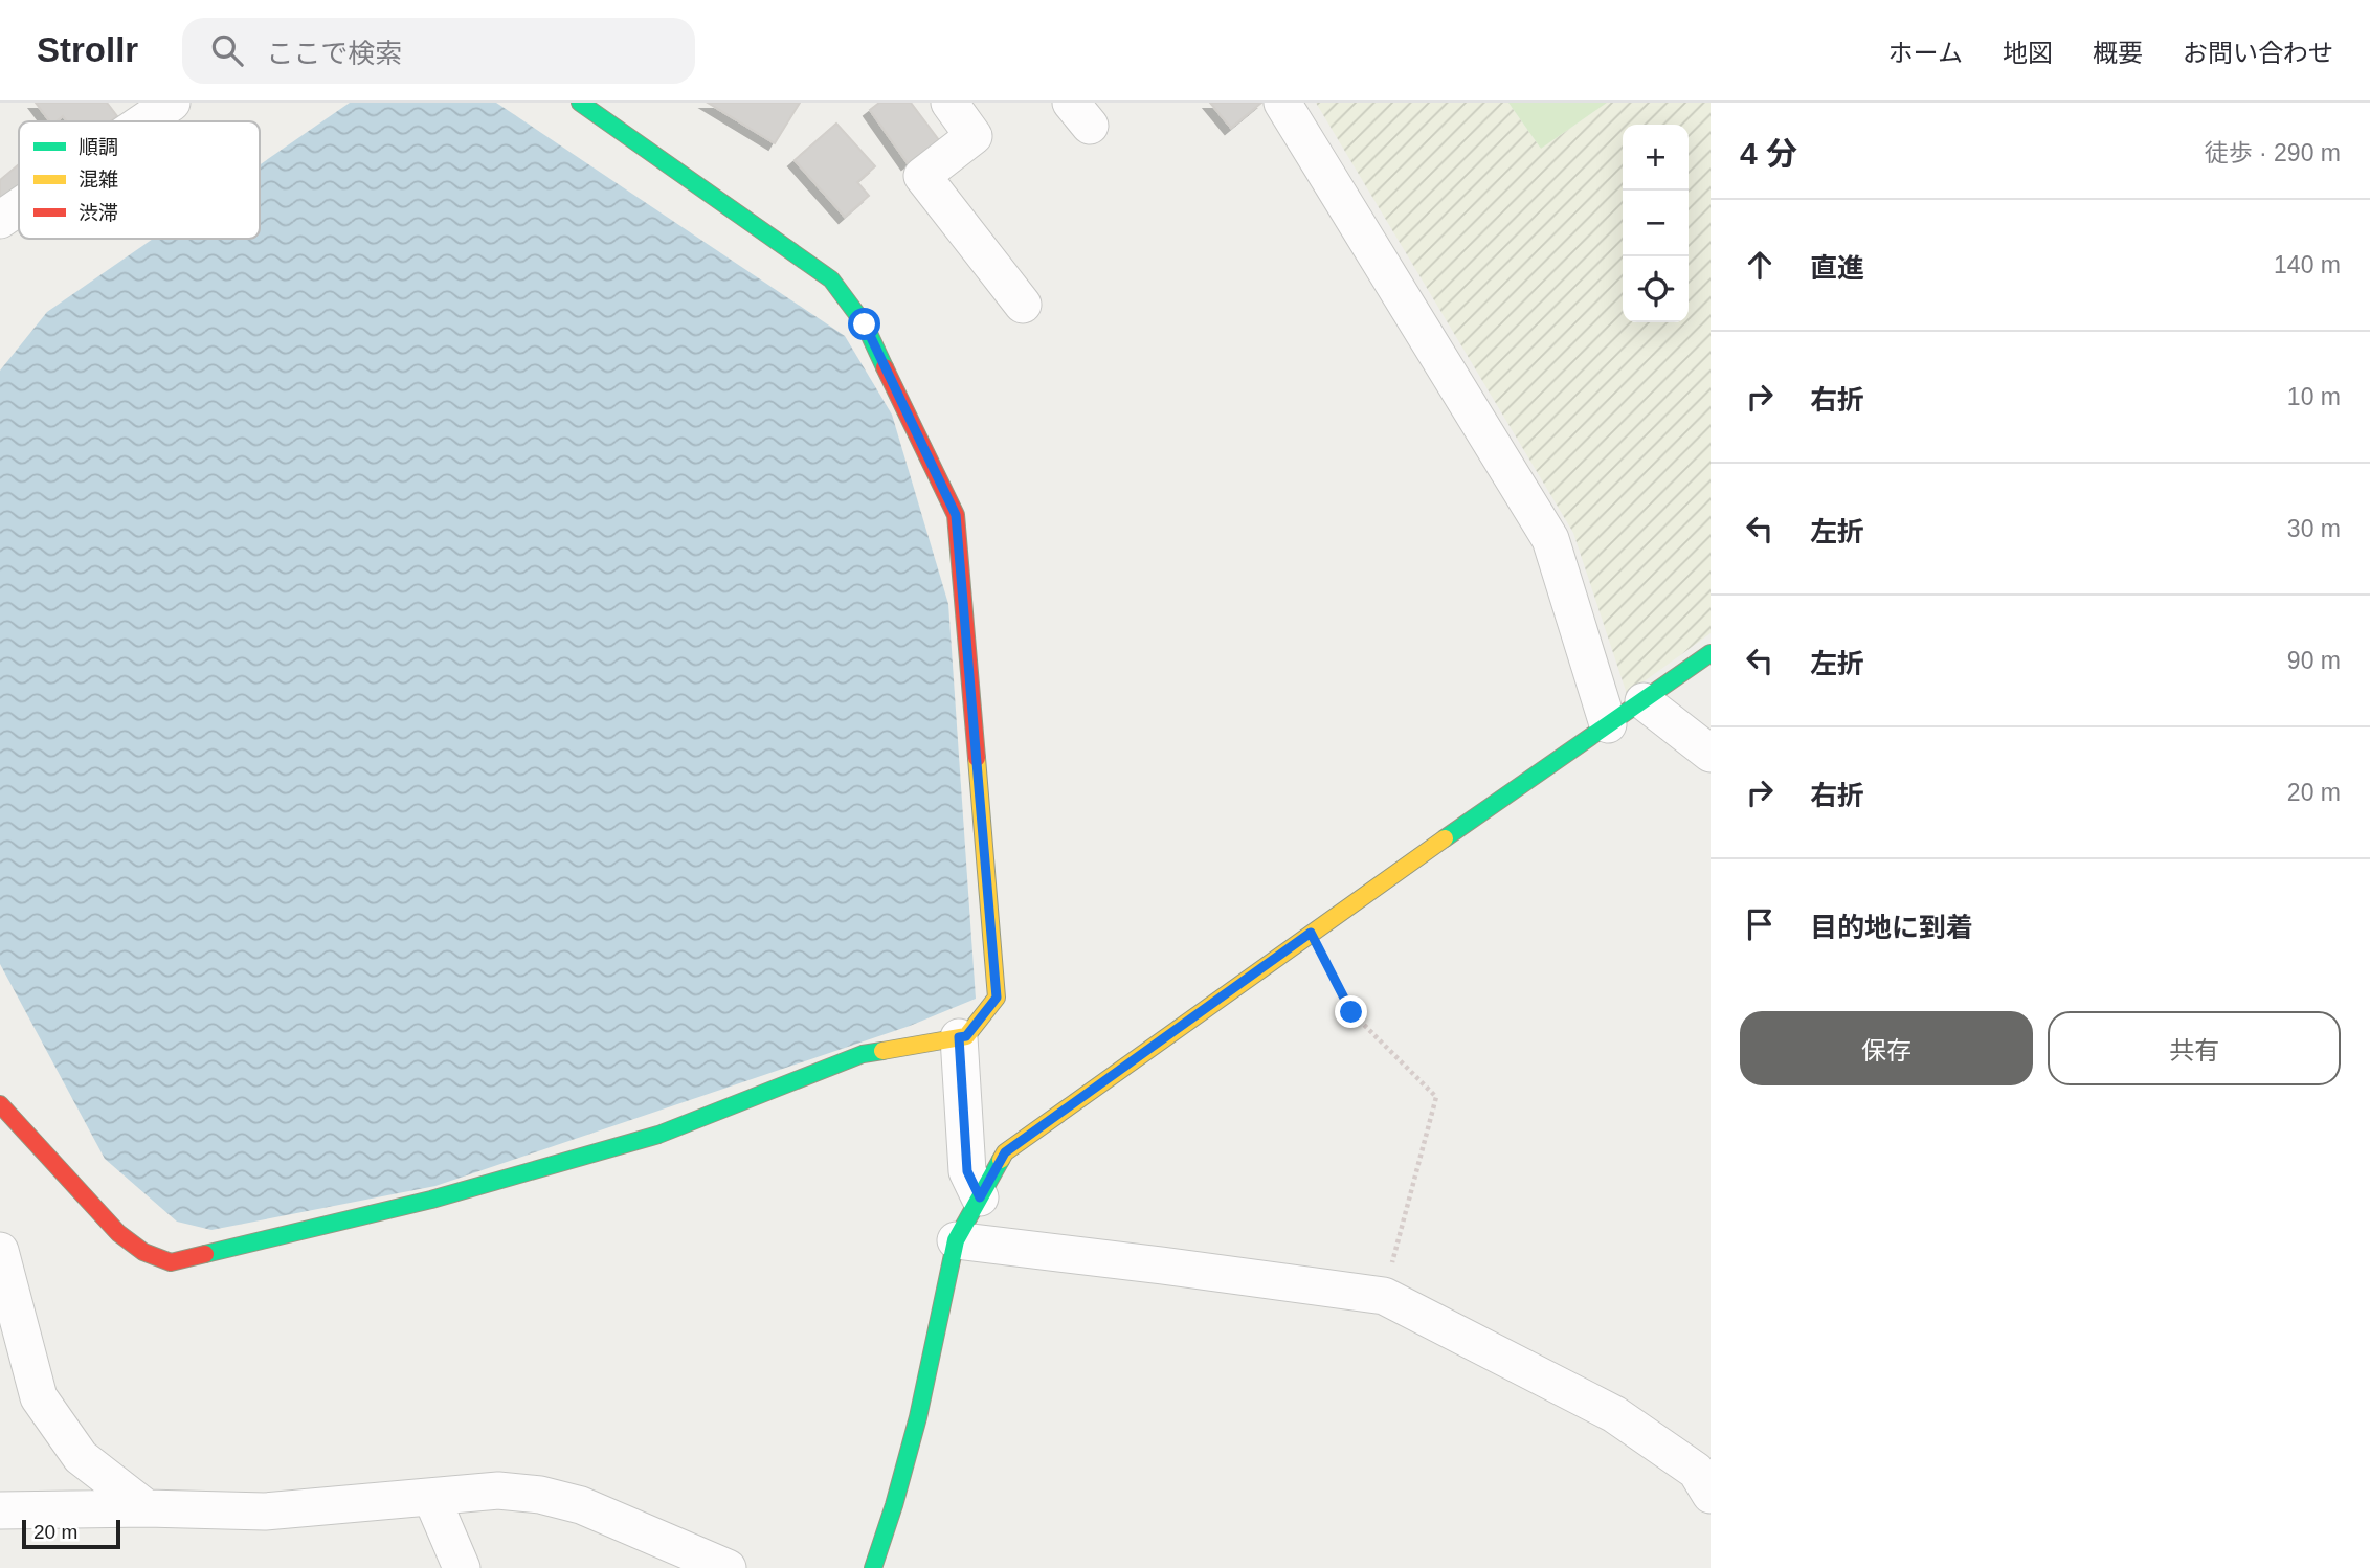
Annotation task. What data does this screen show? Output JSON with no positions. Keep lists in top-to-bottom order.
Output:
{
  "legend": ["順調", "混雑", "渋滞"],
  "scale_bar": "20 m",
  "page": {
    "header": "Strollr",
    "search": "ここで検索",
    "nav": [
      "ホーム",
      "地図",
      "概要",
      "お問い合わせ"
    ],
    "heading": ["4 分", "徒歩 · 290 m"],
    "map_buttons": ["+", "−"],
    "list": [
      ["直進", "140 m"],
      ["右折", "10 m"],
      ["左折", "30 m"],
      ["左折", "90 m"],
      ["右折", "20 m"],
      "目的地に到着"
    ],
    "buttons": ["保存", "共有"],
    "scale": "20 m"
  }
}
